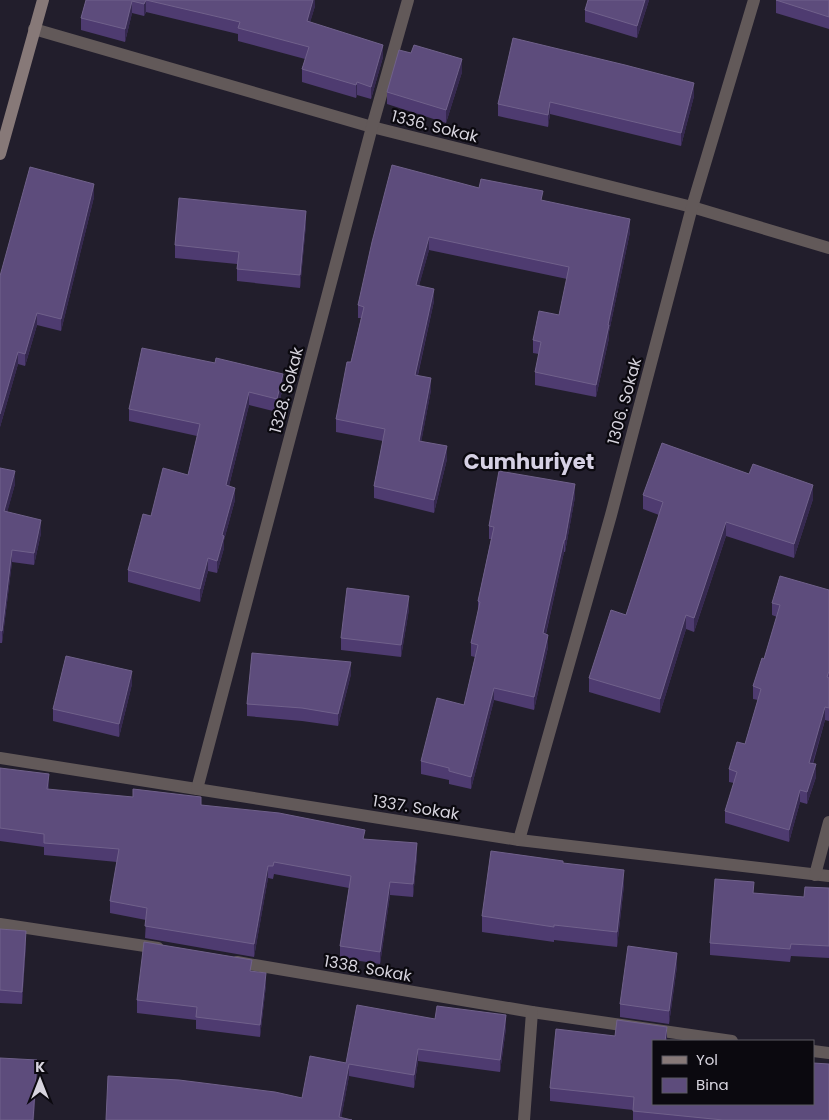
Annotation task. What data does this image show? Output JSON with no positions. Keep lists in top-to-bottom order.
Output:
{
  "streets": {
    "street": [
      "1336. Sokak",
      "1328. Sokak",
      "1306. Sokak",
      "1337. Sokak",
      "1338. Sokak"
    ]
  },
  "crossings": [
    ["1336. Sokak", "1328. Sokak"],
    ["1336. Sokak", "1306. Sokak"],
    ["1328. Sokak", "1337. Sokak"],
    ["1306. Sokak", "1337. Sokak"]
  ],
  "districts": ["Cumhuriyet"],
  "legend": ["Yol", "Bina"],
  "north": "top"
}
